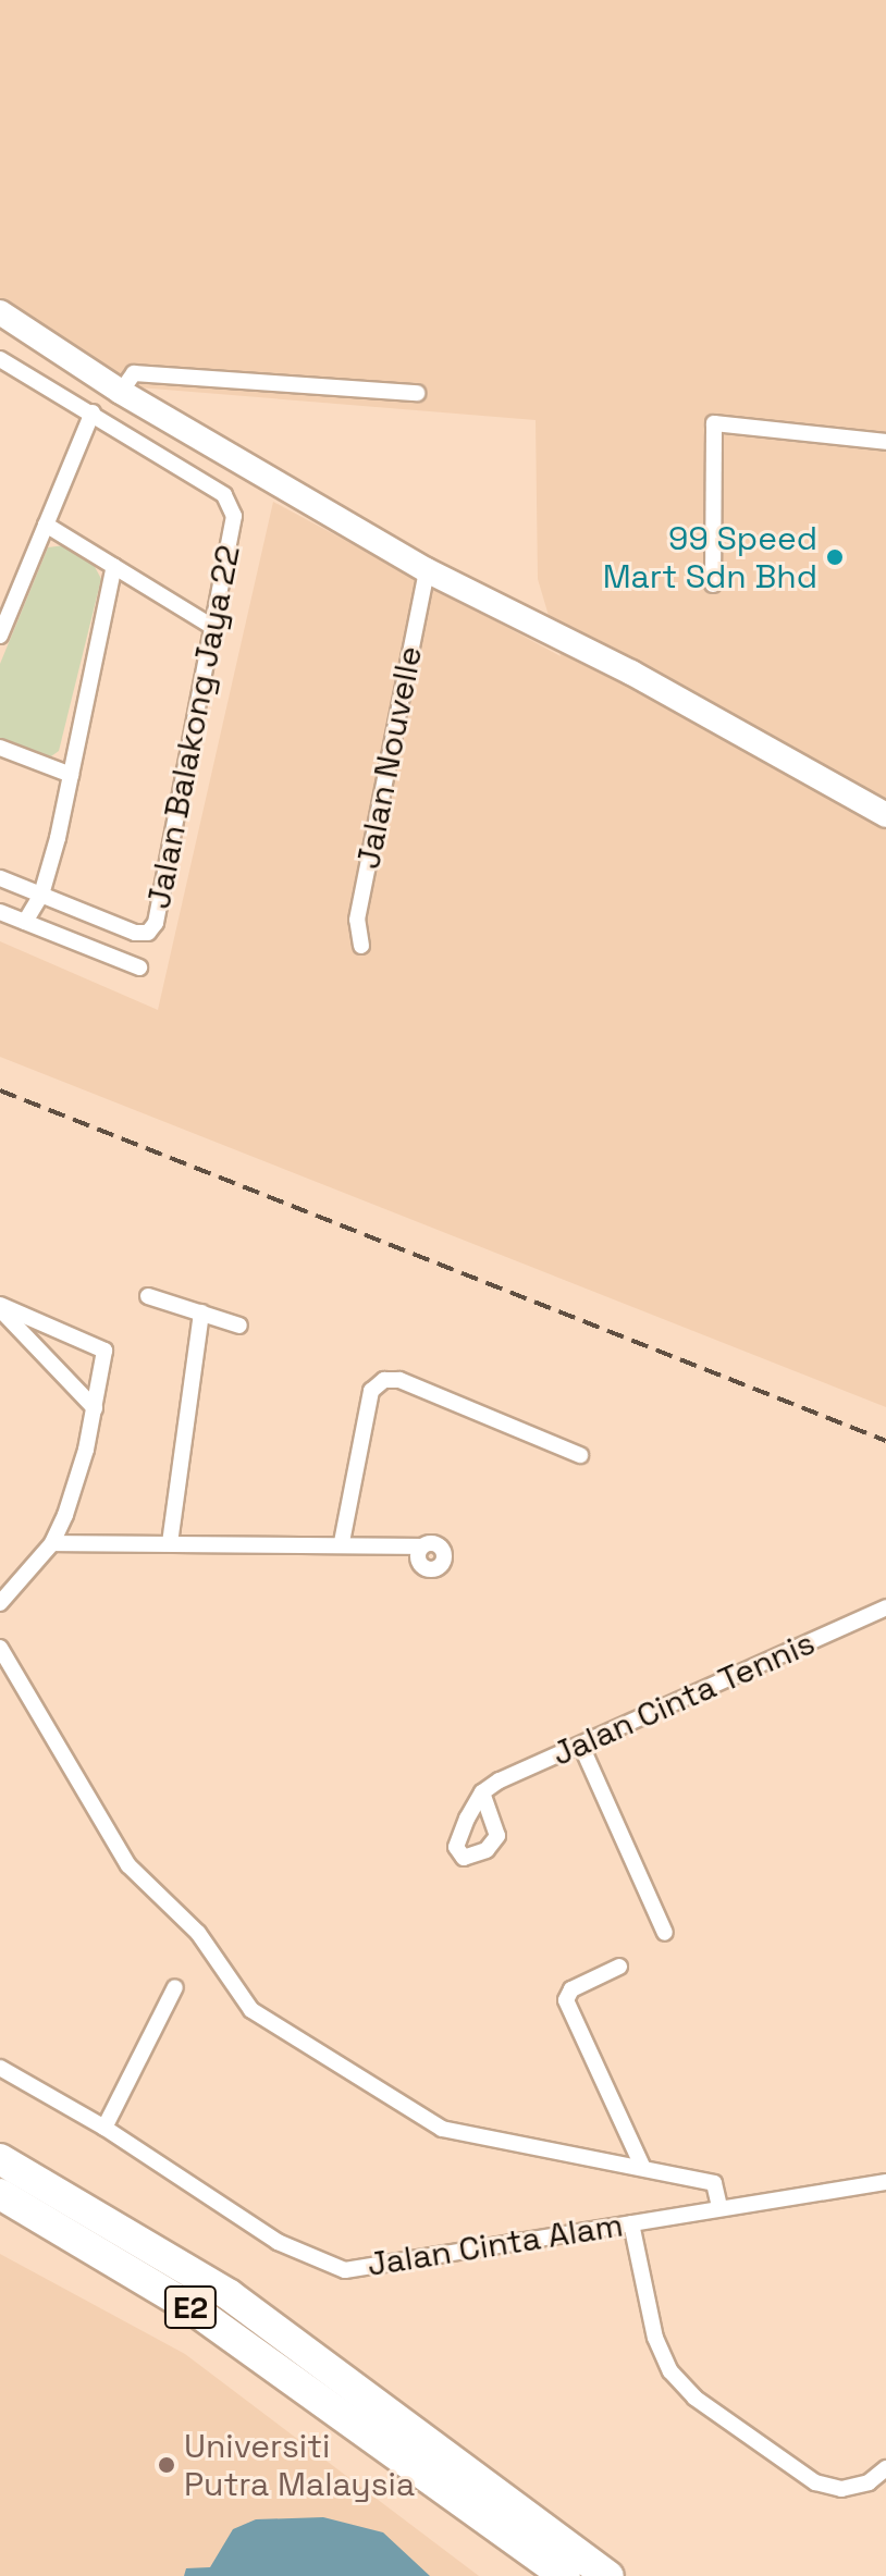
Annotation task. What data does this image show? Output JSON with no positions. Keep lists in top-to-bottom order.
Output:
{
  "streets": {
    "highway": ["E2"],
    "street": [
      "Jalan Balakong Jaya 22",
      "Jalan Nouvelle",
      "Jalan Cinta Tennis",
      "Jalan Cinta Alam"
    ]
  },
  "places": ["99 Speed Mart Sdn Bhd", "Universiti Putra Malaysia"]
}
